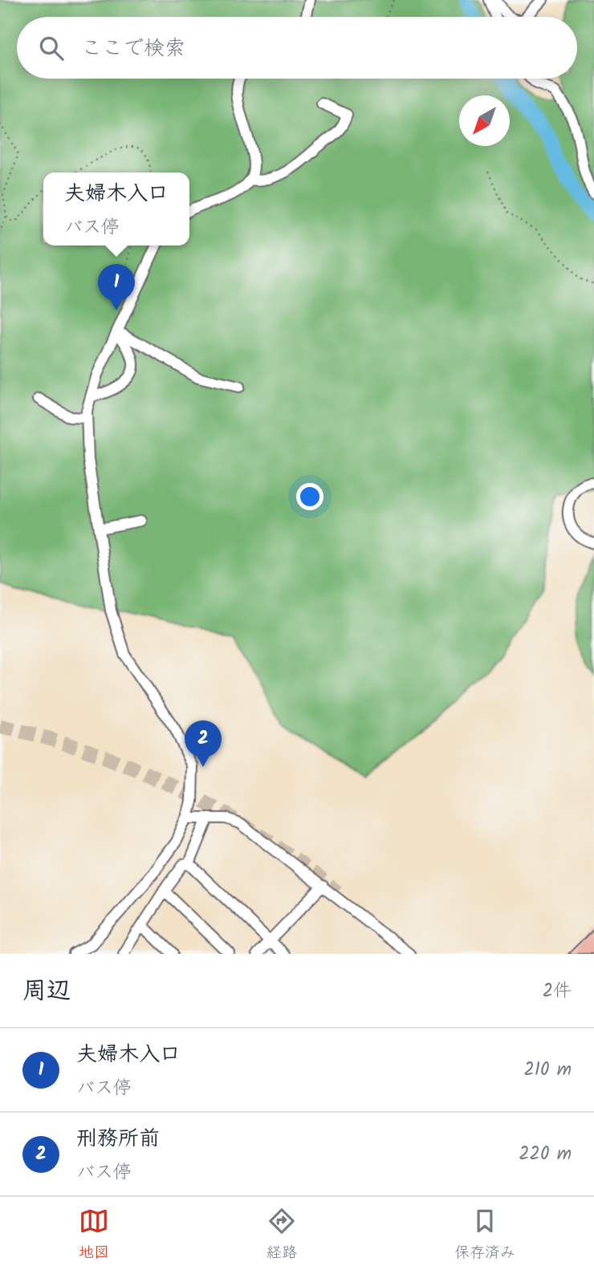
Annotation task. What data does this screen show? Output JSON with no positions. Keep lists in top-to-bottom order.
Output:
{
  "north": "bottom left",
  "page": {
    "search": "ここで検索",
    "popup": ["夫婦木入口", "バス停"],
    "pins": ["1", "2"],
    "heading": ["周辺", "2件"],
    "list": [
      {
        "mark": "1",
        "name": "夫婦木入口",
        "note": "バス停",
        "value": "210 m"
      },
      {
        "mark": "2",
        "name": "刑務所前",
        "note": "バス停",
        "value": "220 m"
      }
    ],
    "nav": ["地図", "経路", "保存済み"]
  }
}
